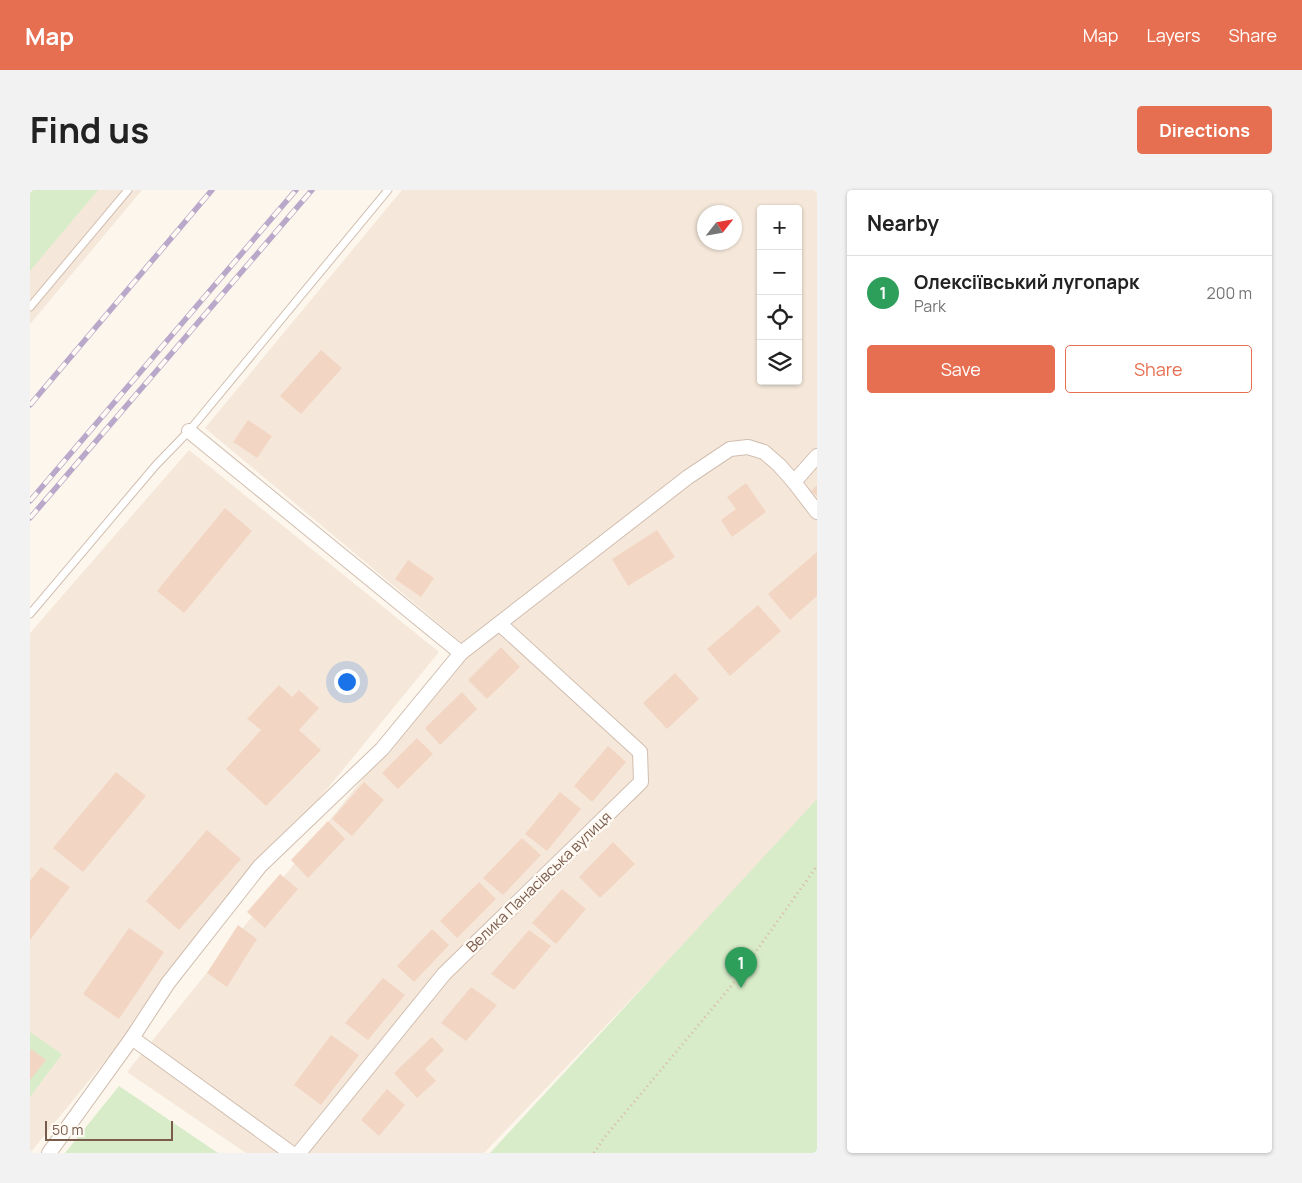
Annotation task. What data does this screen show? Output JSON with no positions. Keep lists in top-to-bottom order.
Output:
{
  "streets": {
    "street": ["Велика Панасівська вулиця"]
  },
  "scale_bar": "50 m",
  "north": "top right",
  "page": {
    "header": "Map",
    "nav": ["Map", "Layers", "Share"],
    "title": "Find us",
    "buttons": [
      "Directions",
      ["Save", "Share"]
    ],
    "heading": "Nearby",
    "map_buttons": ["+", "−"],
    "list": [
      {
        "mark": "1",
        "name": "Олексіївський лугопарк",
        "note": "Park",
        "value": "200 m"
      }
    ],
    "pins": "1",
    "scale": "50 m"
  }
}
